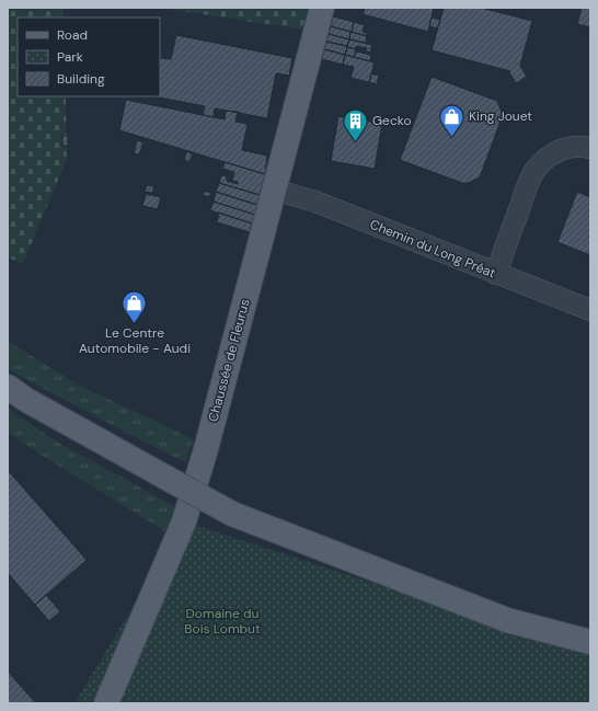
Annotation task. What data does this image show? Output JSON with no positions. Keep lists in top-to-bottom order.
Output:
{
  "streets": {
    "main road": ["Chaussée de Fleurus"],
    "street": ["Chemin du Long Préat"]
  },
  "crossings": [
    ["Chemin du Long Préat", "Chaussée de Fleurus"]
  ],
  "parks": ["Domaine du Bois Lombut"],
  "places": {
    "shop": ["King Jouet", "Le Centre Automobile - Audi"],
    "building": ["Gecko"]
  },
  "legend": ["Road", "Park", "Building"]
}
